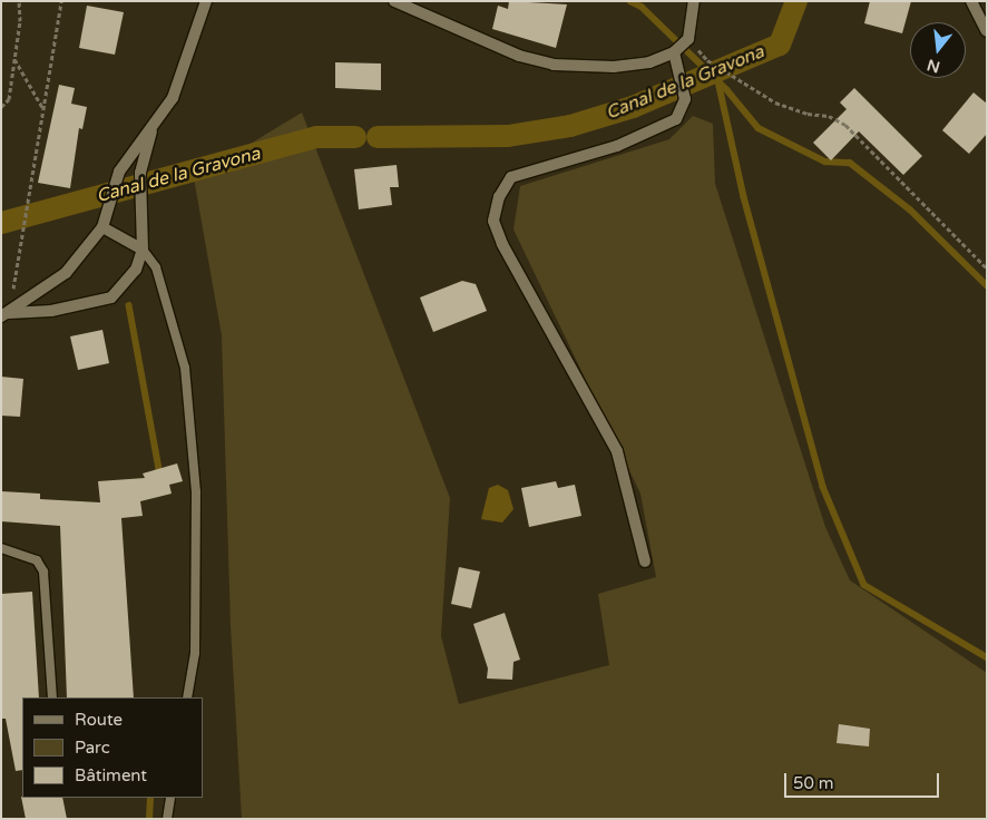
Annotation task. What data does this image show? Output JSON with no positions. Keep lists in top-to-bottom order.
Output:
{
  "water": ["Canal de la Gravona"],
  "legend": ["Route", "Parc", "Bâtiment"],
  "scale_bar": "50 m",
  "north": "bottom"
}
